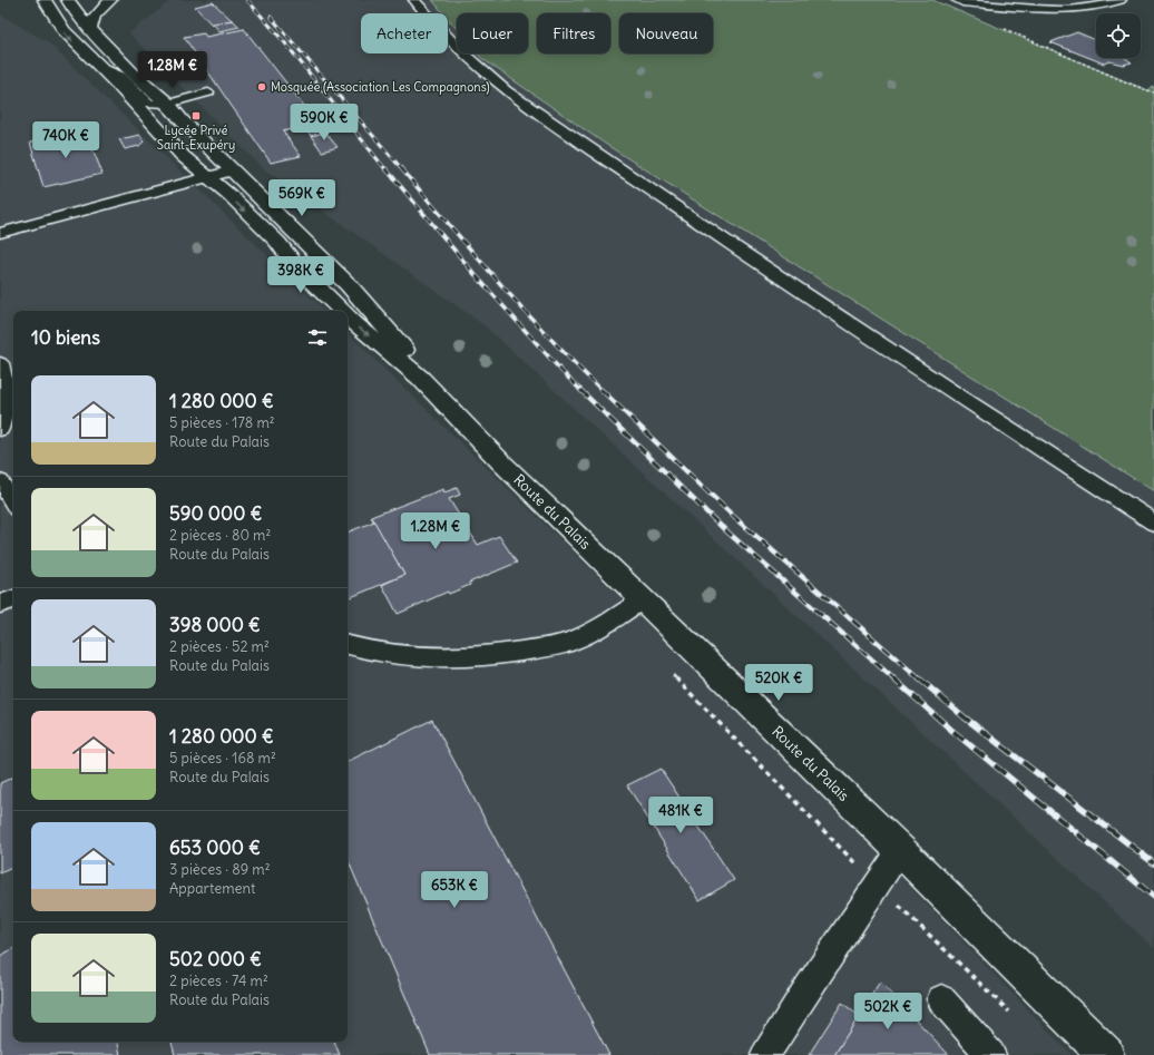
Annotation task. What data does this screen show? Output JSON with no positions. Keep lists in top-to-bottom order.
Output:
{
  "streets": {
    "main road": ["Route du Palais"]
  },
  "places": {
    "other": ["Mosquée (Association Les Compagnons)"],
    "transit": ["Lycée Privé Saint-Exupéry"]
  },
  "page": {
    "chip": [
      "Acheter",
      "Louer",
      "Filtres",
      "Nouveau"
    ],
    "price": [
      "1.28M €",
      "590K €",
      "740K €",
      "569K €",
      "398K €",
      "1.28M €",
      "520K €",
      "481K €",
      "653K €",
      "502K €"
    ],
    "heading": "10 biens",
    "list": [
      {
        "name": "1 280 000 €",
        "note": "5 pièces · 178 m² · Route du Palais"
      },
      {
        "name": "590 000 €",
        "note": "2 pièces · 80 m² · Route du Palais"
      },
      {
        "name": "398 000 €",
        "note": "2 pièces · 52 m² · Route du Palais"
      },
      {
        "name": "1 280 000 €",
        "note": "5 pièces · 168 m² · Route du Palais"
      },
      {
        "name": "653 000 €",
        "note": "3 pièces · 89 m² · Appartement"
      },
      {
        "name": "502 000 €",
        "note": "2 pièces · 74 m² · Route du Palais"
      }
    ]
  }
}
